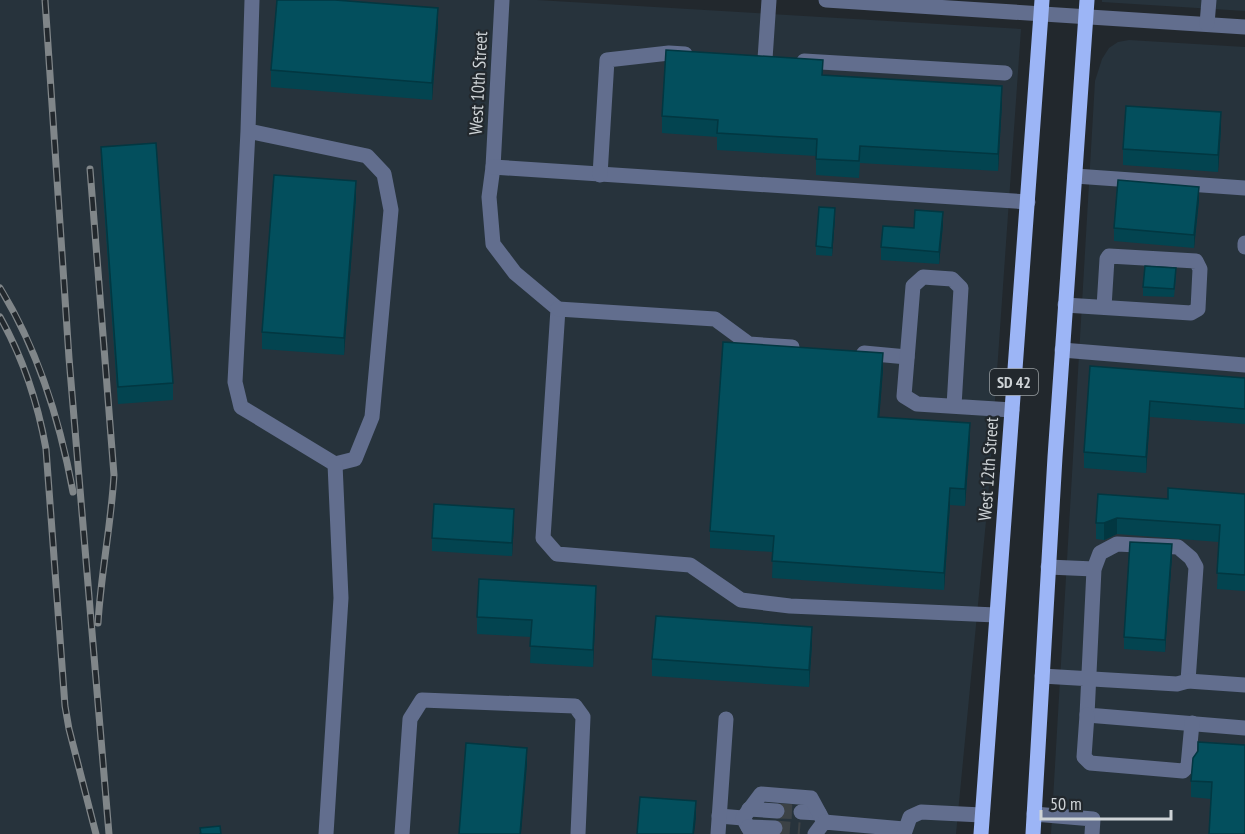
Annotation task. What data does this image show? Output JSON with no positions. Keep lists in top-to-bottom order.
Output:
{
  "streets": {
    "main road": ["SD 42", "West 12th Street"],
    "street": ["West 10th Street"]
  },
  "scale_bar": "50 m"
}
